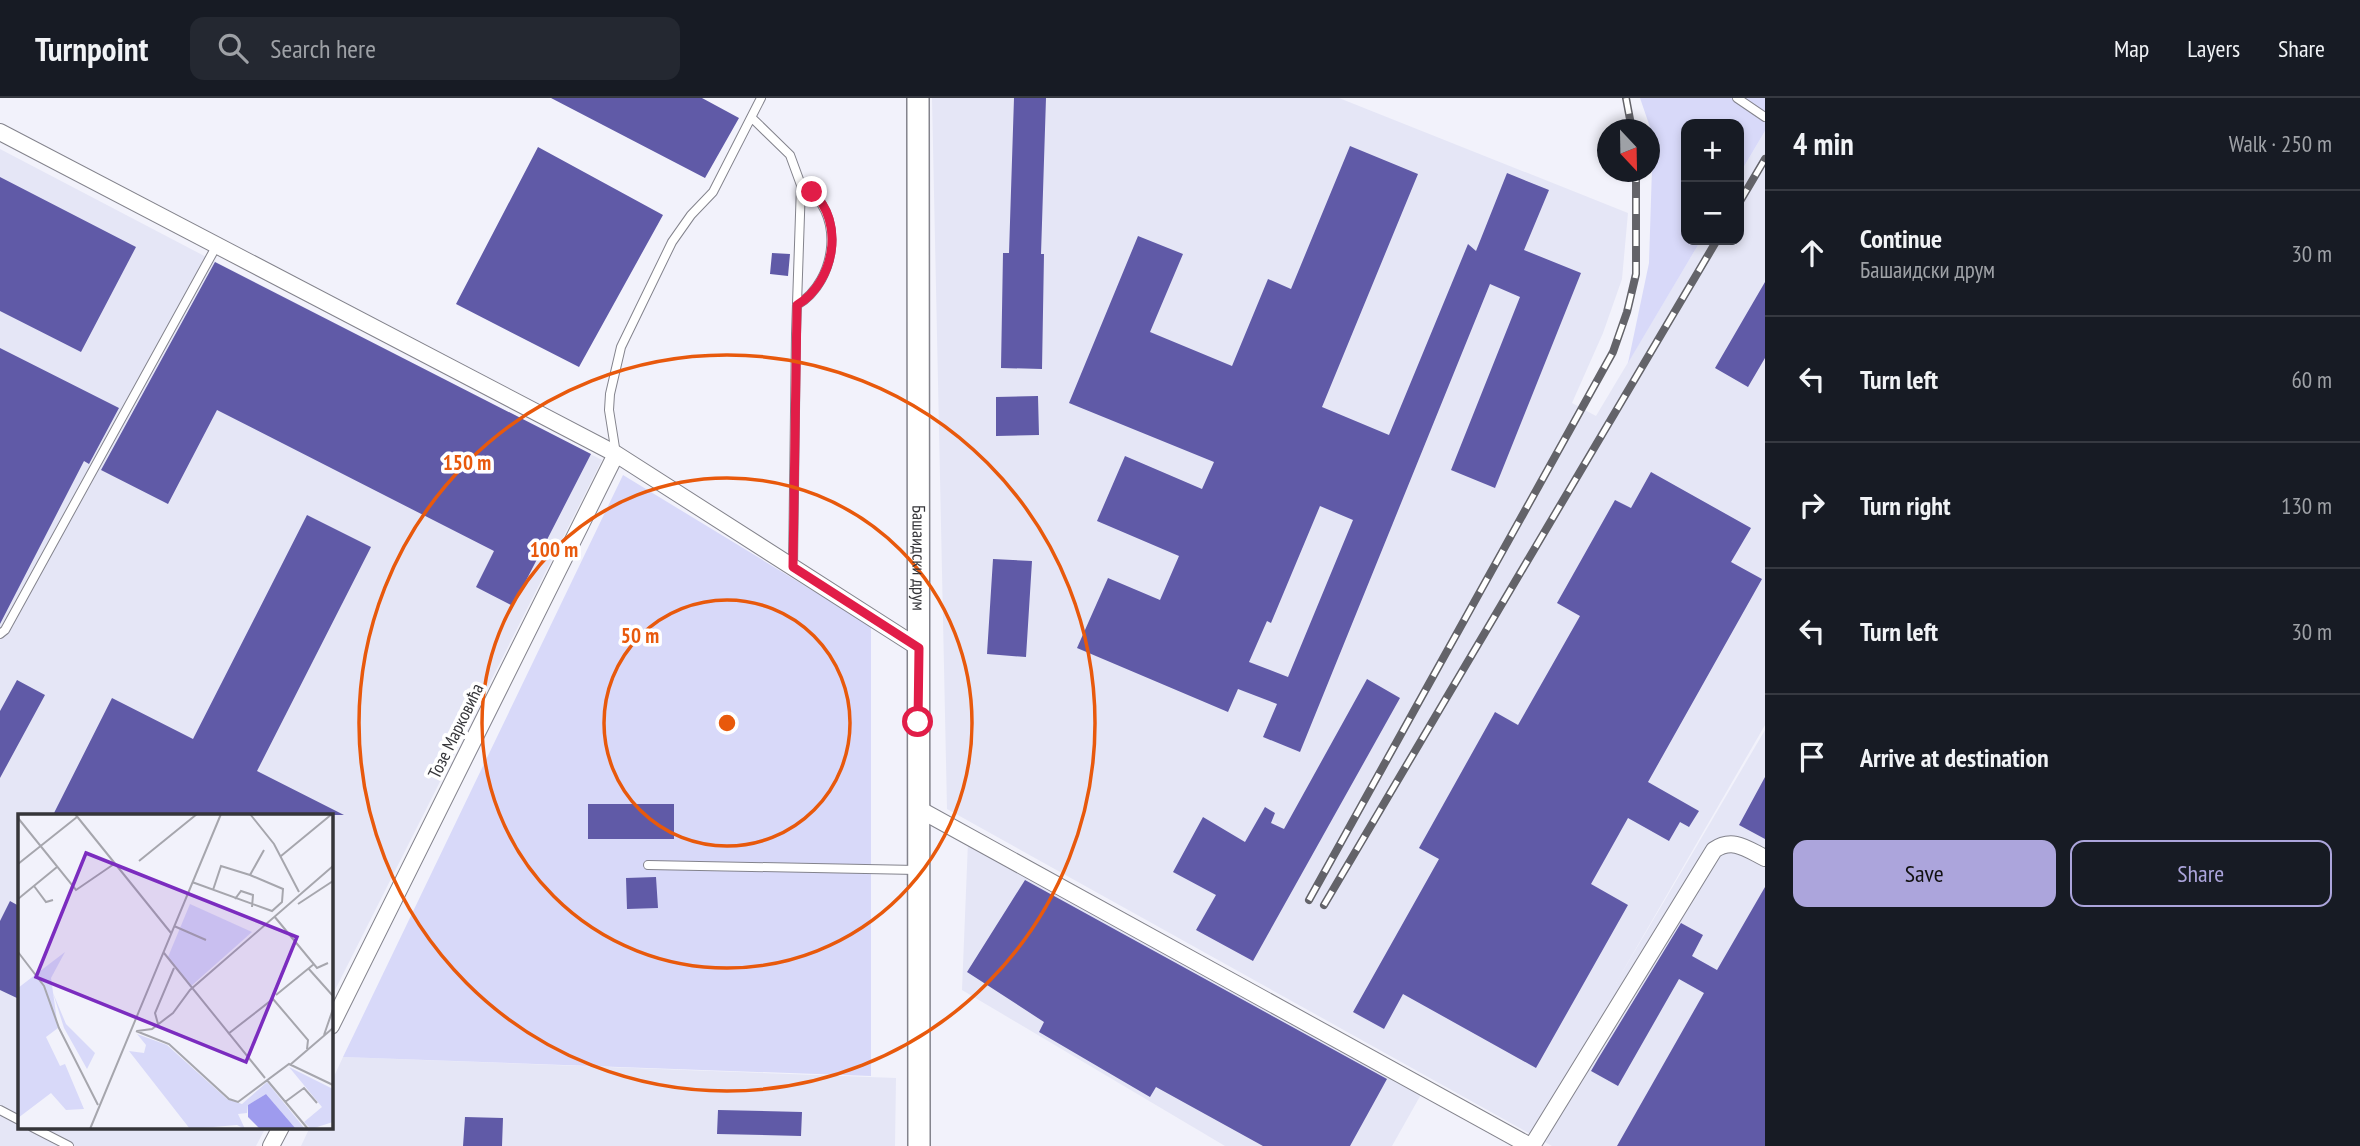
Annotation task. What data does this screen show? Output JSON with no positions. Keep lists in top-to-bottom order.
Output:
{
  "streets": {
    "street": ["Башаидски друм", "Тозе Марковића"]
  },
  "north": "bottom",
  "page": {
    "header": "Turnpoint",
    "search": "Search here",
    "nav": ["Map", "Layers", "Share"],
    "heading": ["4 min", "Walk · 250 m"],
    "map_buttons": ["+", "−"],
    "list": [
      ["Continue", "Башаидски друм", "30 m"],
      ["Turn left", "60 m"],
      ["Turn right", "130 m"],
      ["Turn left", "30 m"],
      "Arrive at destination"
    ],
    "buttons": ["Save", "Share"]
  },
  "rings": ["150 m", "100 m", "50 m"]
}
